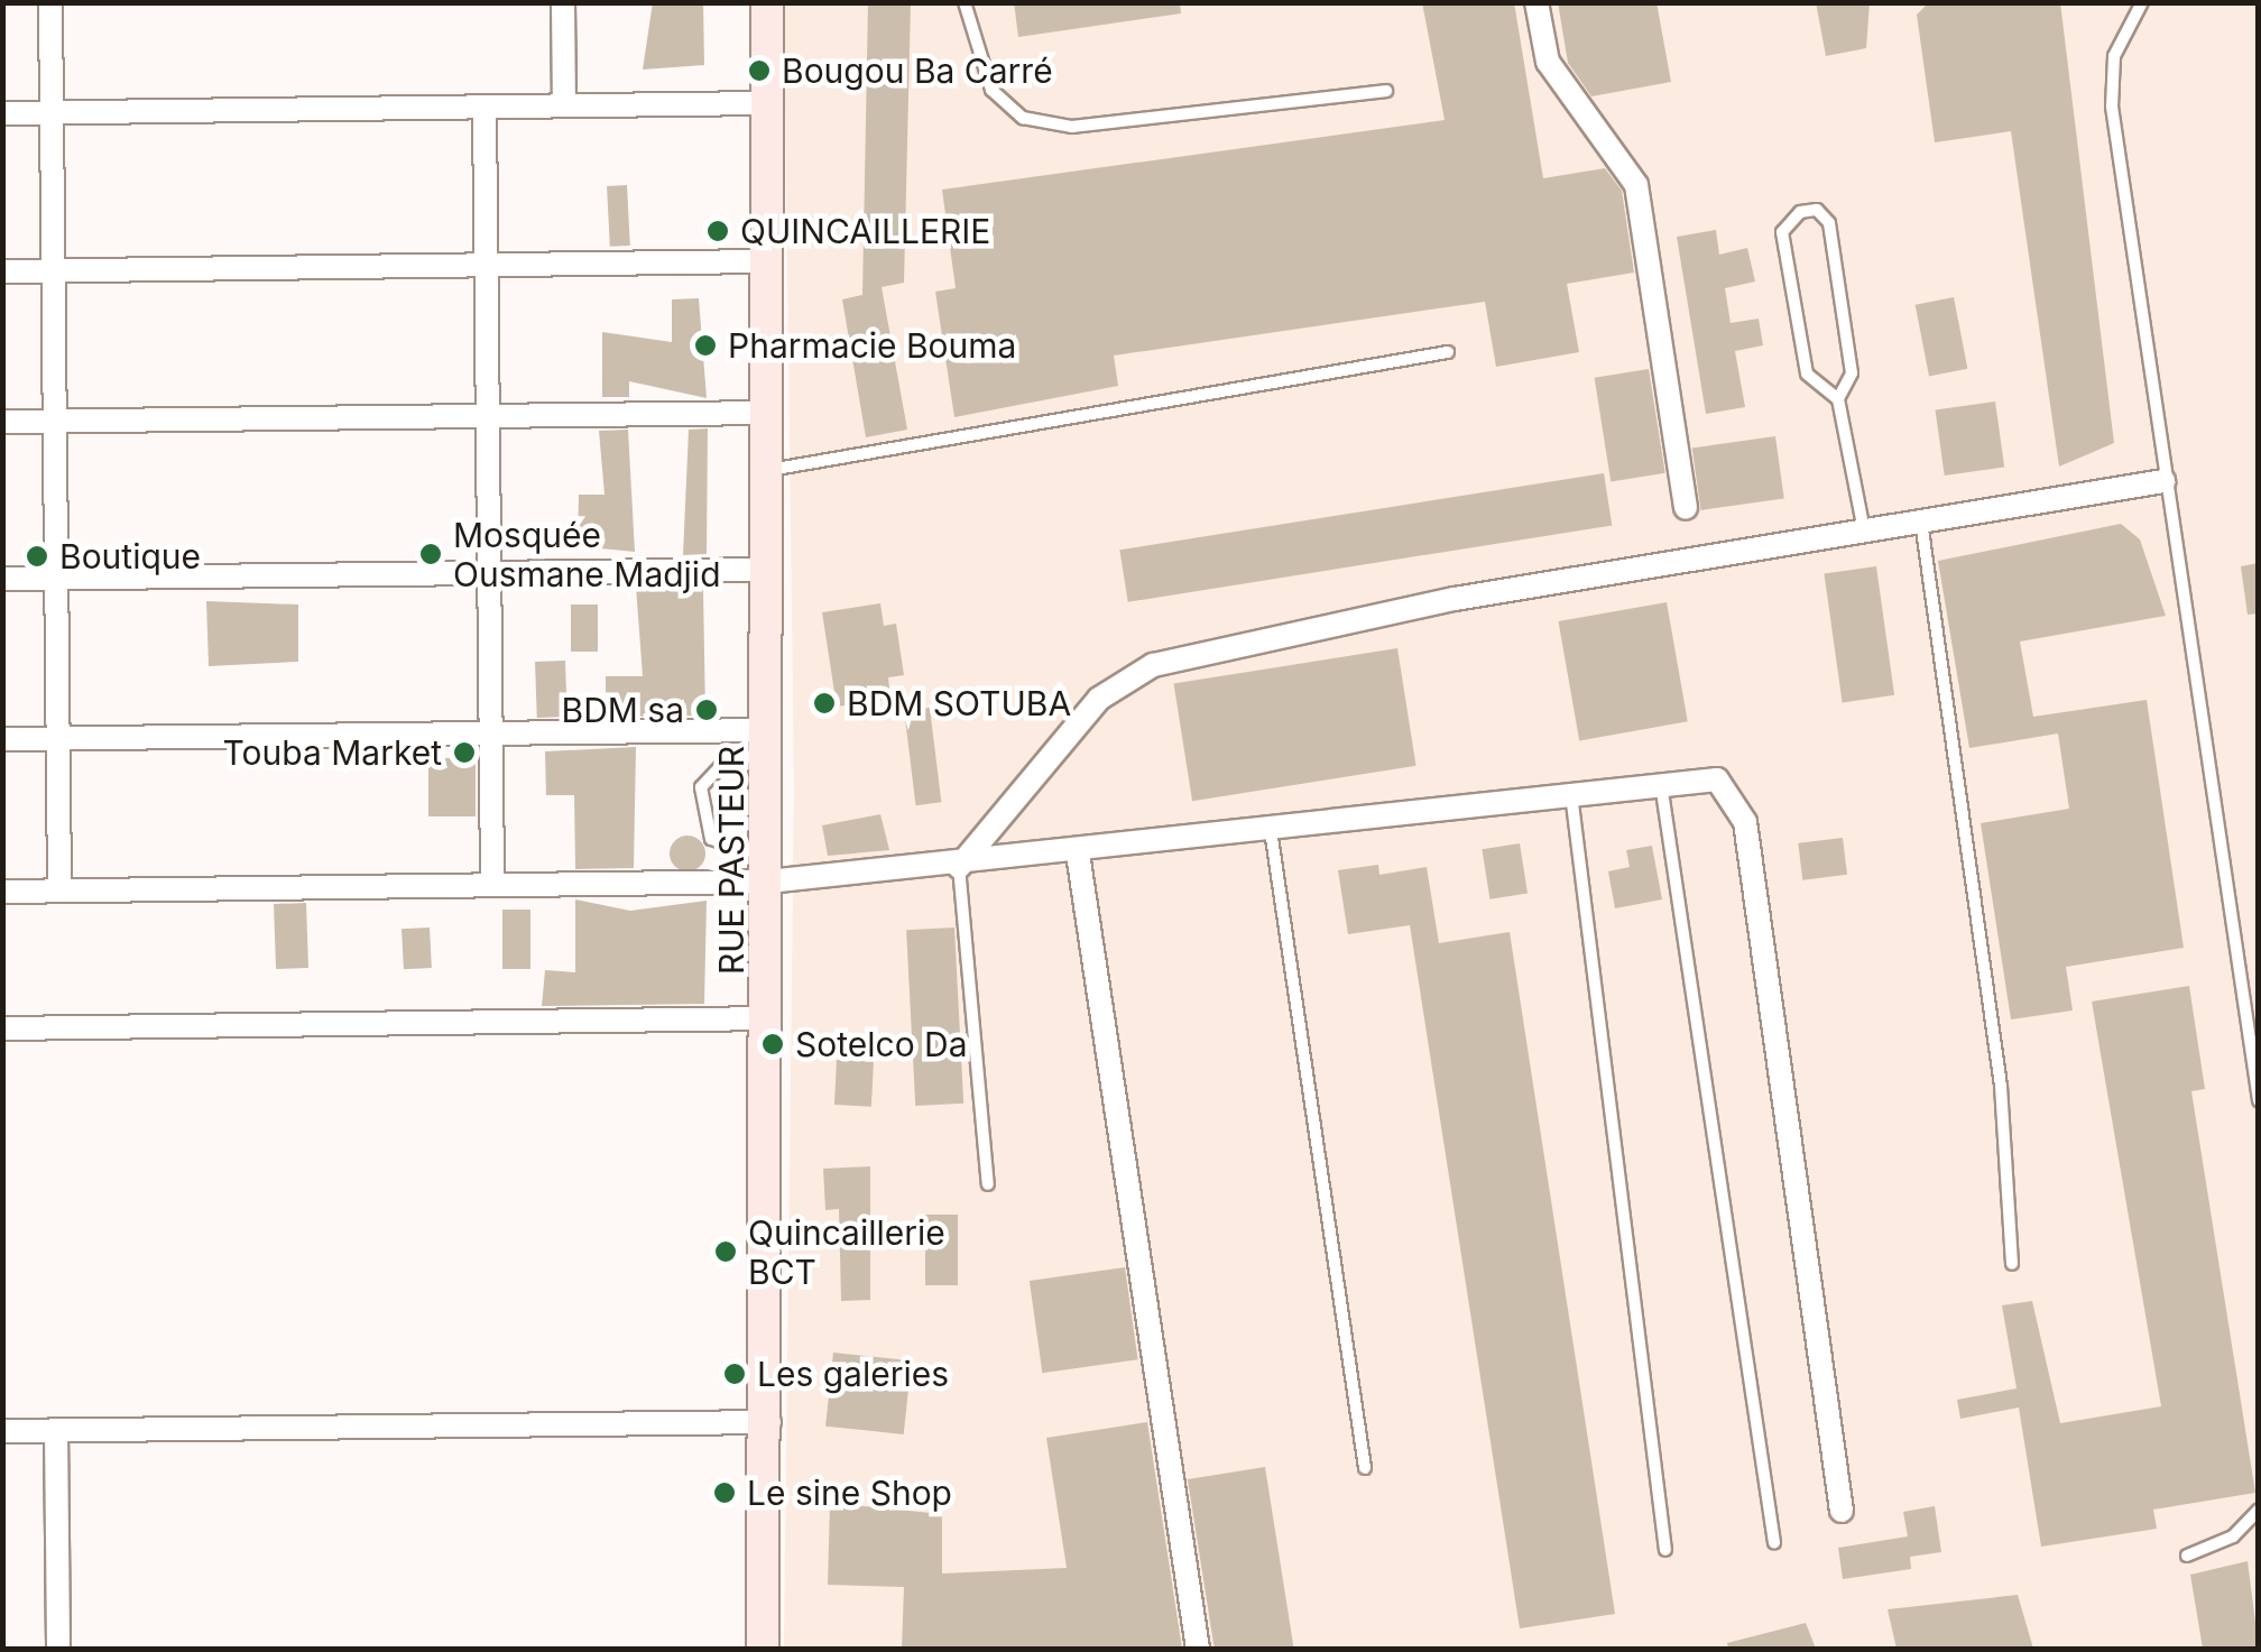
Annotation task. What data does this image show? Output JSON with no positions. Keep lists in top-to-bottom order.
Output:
{
  "streets": {
    "main road": ["RUE PASTEUR"]
  },
  "places": [
    "Bougou Ba Carré",
    "QUINCAILLERIE",
    "Pharmacie Bouma",
    "Mosquée Ousmane Madjid",
    "Boutique",
    "BDM SOTUBA",
    "BDM sa",
    "Touba Market",
    "Sotelco Da",
    "Quincaillerie BCT",
    "Les galeries",
    "Le sine Shop"
  ]
}
